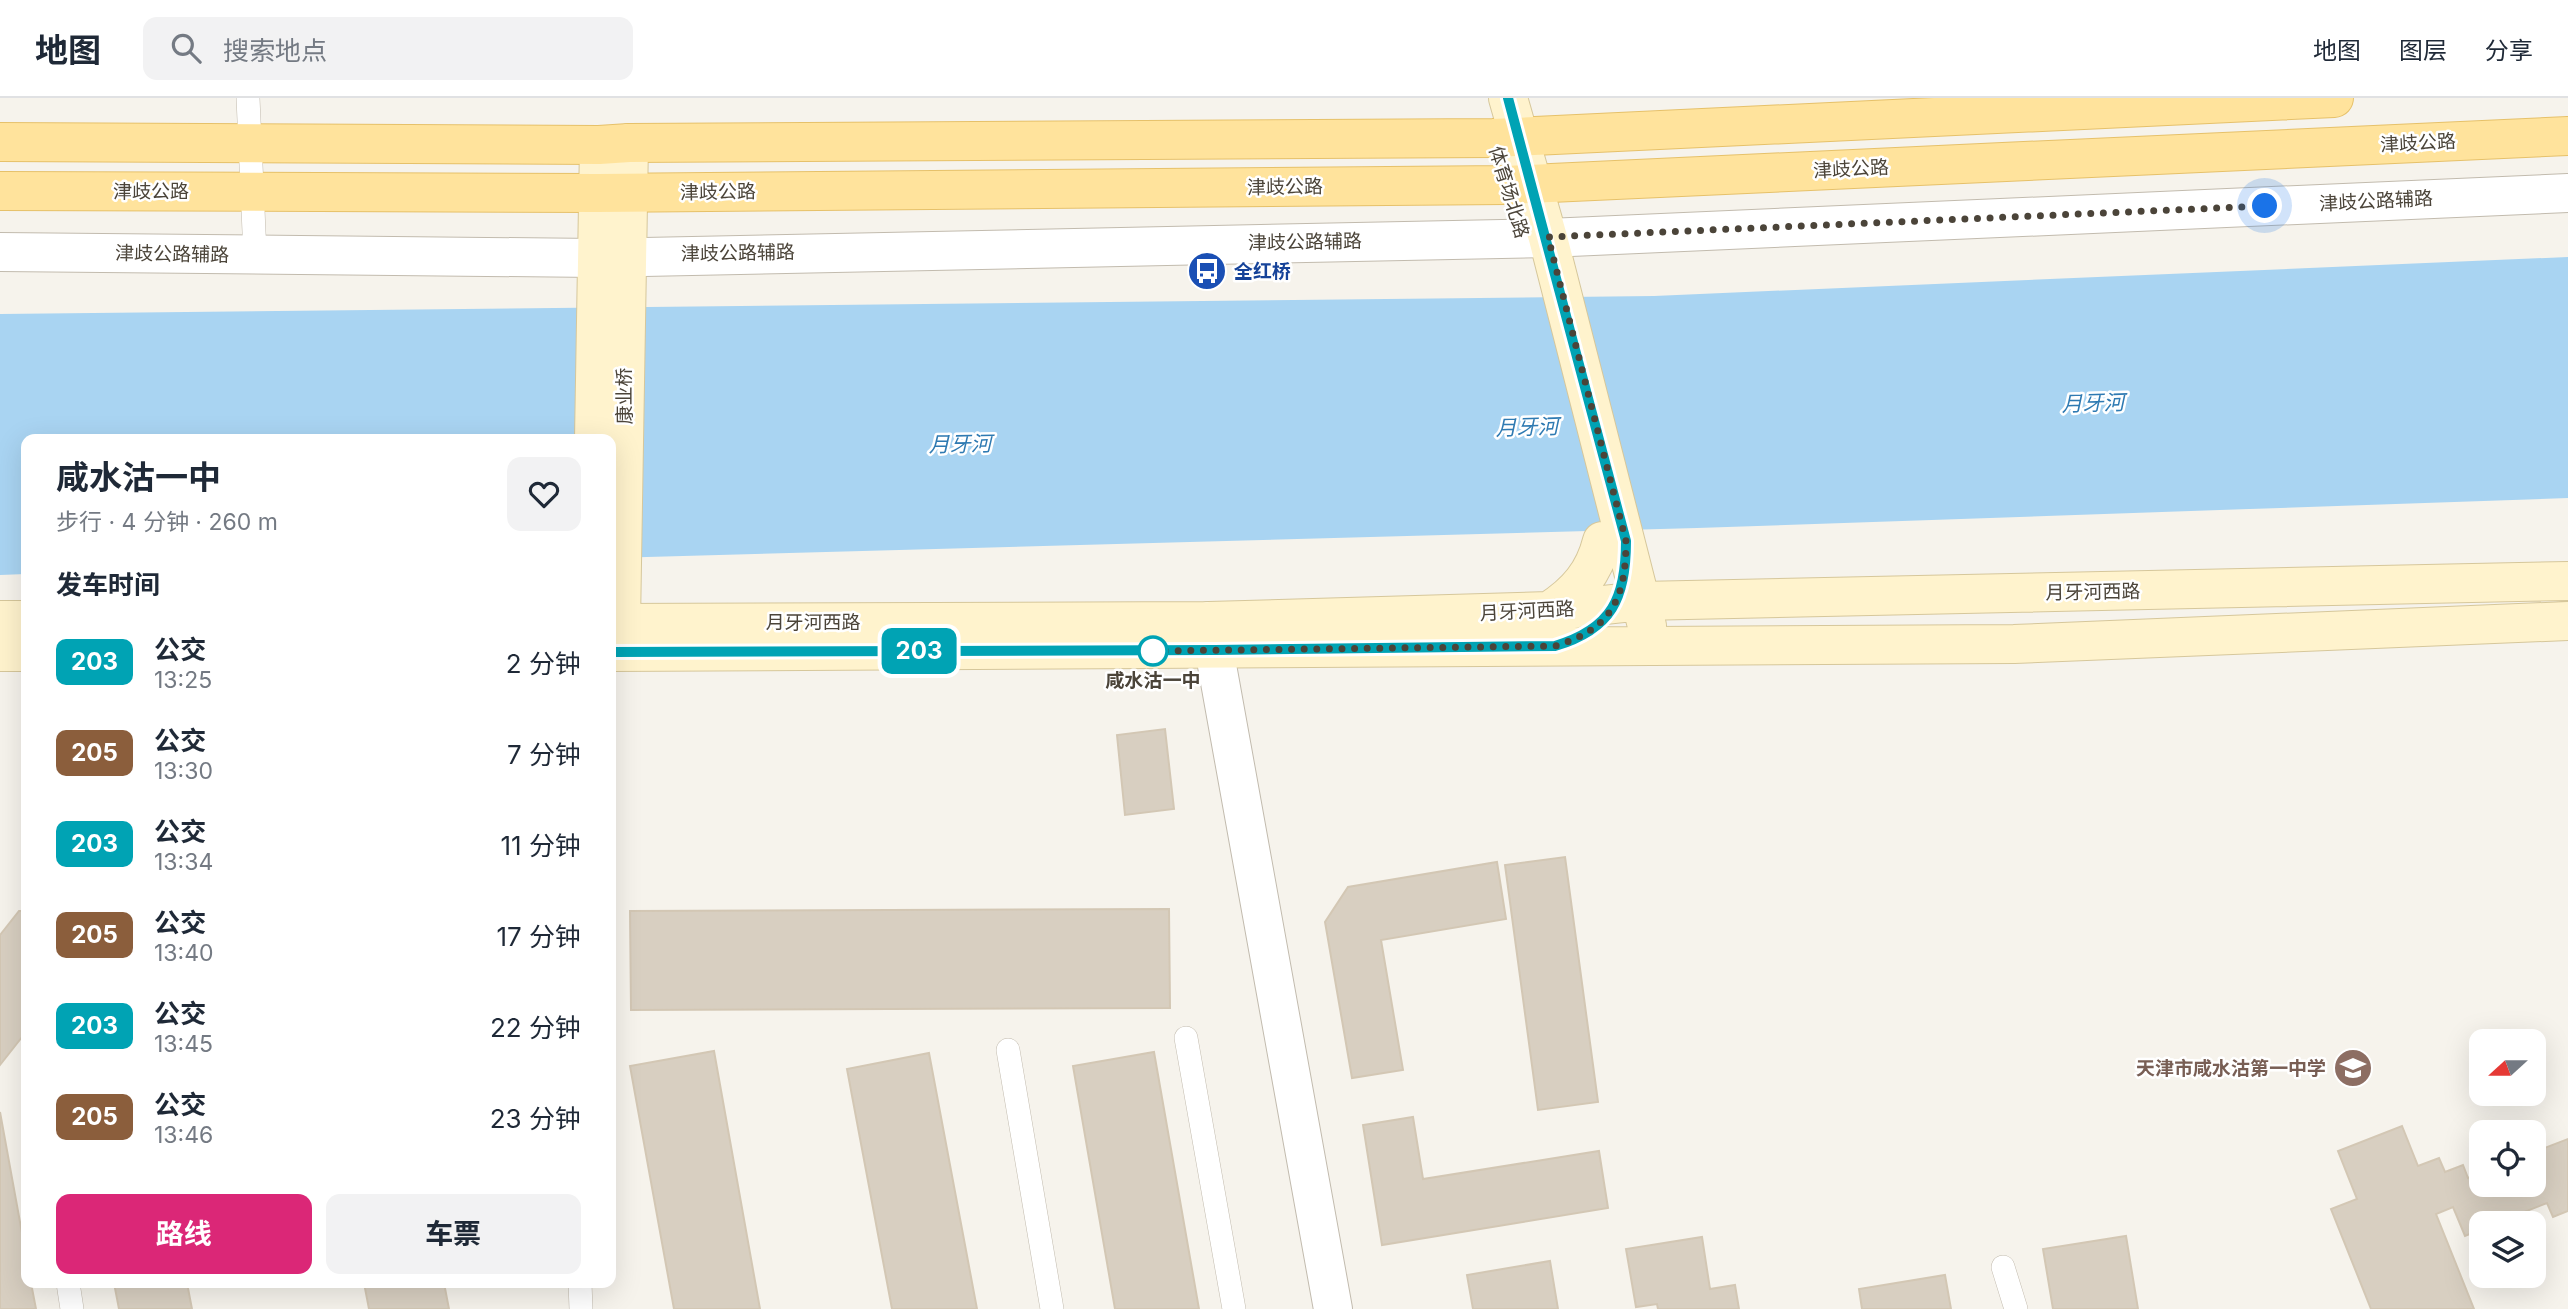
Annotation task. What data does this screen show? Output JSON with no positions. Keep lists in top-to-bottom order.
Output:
{
  "streets": {
    "main road": ["津歧公路"],
    "street": [
      "体育场北路",
      "津歧公路辅路",
      "康业桥",
      "月牙河西路"
    ]
  },
  "crossings": [
    ["津歧公路", "体育场北路"],
    ["体育场北路", "津歧公路辅路"]
  ],
  "water": ["月牙河"],
  "places": {
    "bus stop": ["全红桥"],
    "other": ["咸水沽一中"],
    "school or university": ["天津市咸水沽第一中学"]
  },
  "lines": ["bus line 203"],
  "north": "left",
  "page": {
    "header": "地图",
    "search": "搜索地点",
    "nav": ["地图", "图层", "分享"],
    "on_map": "203",
    "heading": [
      ["咸水沽一中", "步行 · 4 分钟 · 260 m"],
      "发车时间"
    ],
    "list": [
      {
        "mark": "203",
        "name": "公交",
        "note": "13:25",
        "value": "2 分钟"
      },
      {
        "mark": "205",
        "name": "公交",
        "note": "13:30",
        "value": "7 分钟"
      },
      {
        "mark": "203",
        "name": "公交",
        "note": "13:34",
        "value": "11 分钟"
      },
      {
        "mark": "205",
        "name": "公交",
        "note": "13:40",
        "value": "17 分钟"
      },
      {
        "mark": "203",
        "name": "公交",
        "note": "13:45",
        "value": "22 分钟"
      },
      {
        "mark": "205",
        "name": "公交",
        "note": "13:46",
        "value": "23 分钟"
      }
    ],
    "buttons": ["路线", "车票"]
  }
}
